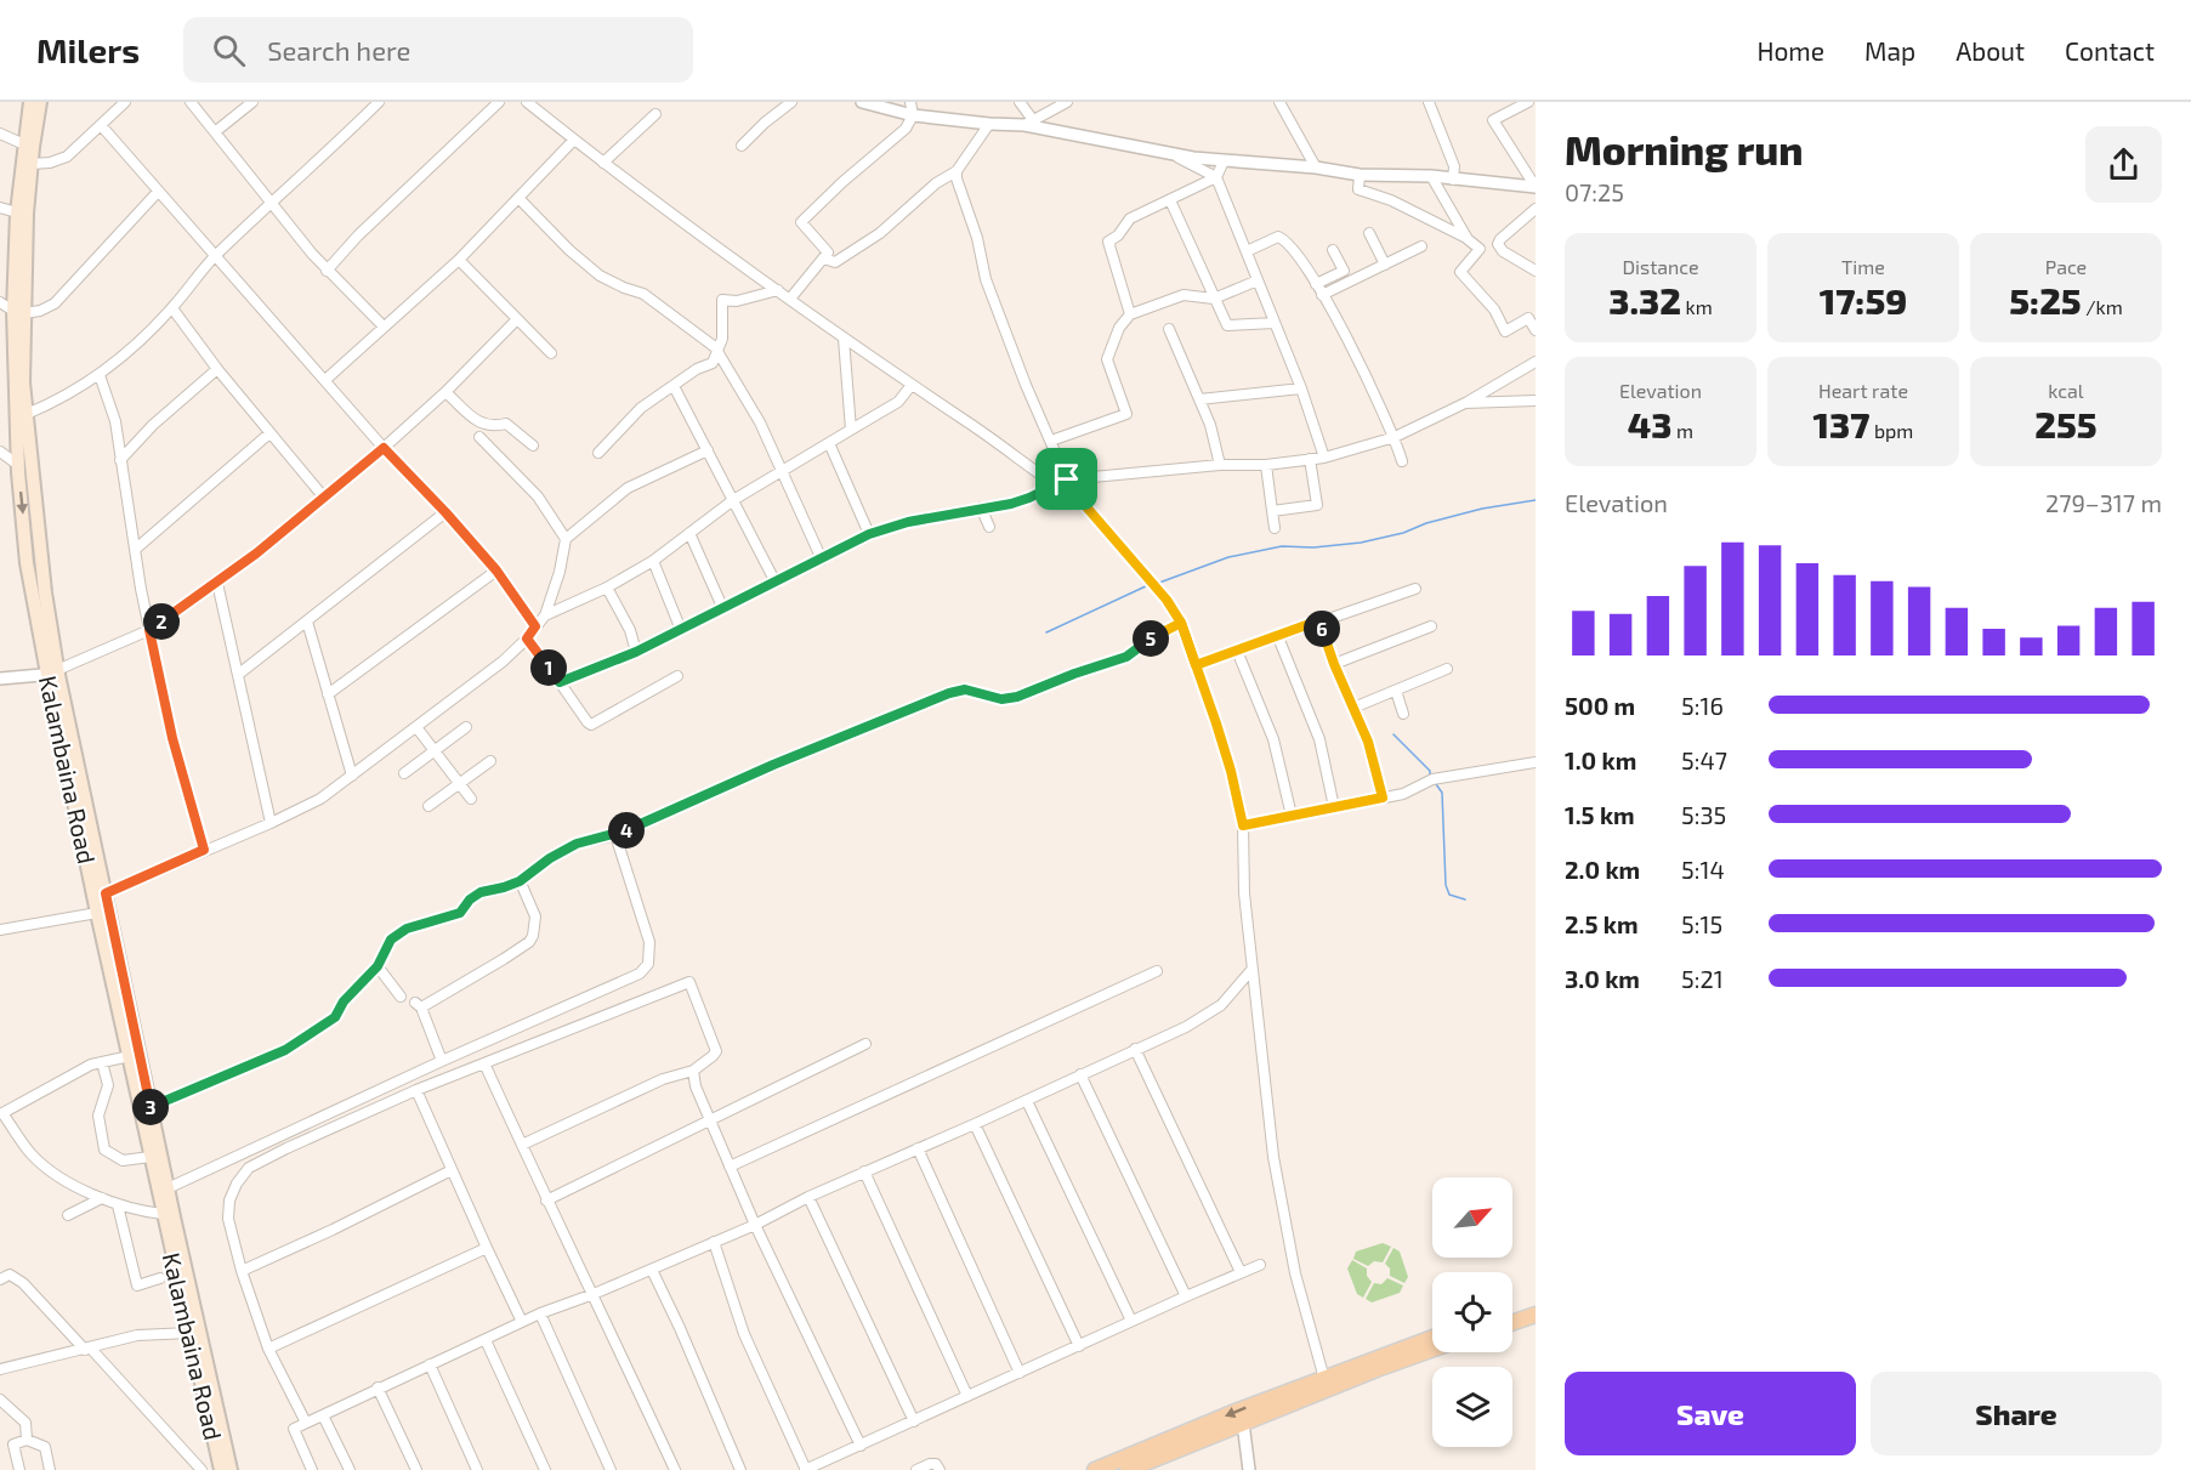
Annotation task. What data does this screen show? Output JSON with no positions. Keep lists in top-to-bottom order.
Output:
{
  "streets": {
    "main road": ["Kalambaina Road"]
  },
  "north": "top right",
  "page": {
    "header": "Milers",
    "search": "Search here",
    "nav": [
      "Home",
      "Map",
      "About",
      "Contact"
    ],
    "heading": ["Morning run", "07:25"],
    "stats": [
      ["Distance", "3.32 km"],
      ["Time", "17:59"],
      ["Pace", "5:25 /km"],
      ["Elevation", "43 m"],
      ["Heart rate", "137 bpm"],
      ["kcal", "255"]
    ],
    "chart": ["Elevation", "279–317 m"],
    "pins": [
      "2",
      "6",
      "5",
      "1",
      "4",
      "3"
    ],
    "list": [
      {
        "name": "500 m",
        "note": "5:16"
      },
      {
        "name": "1.0 km",
        "note": "5:47"
      },
      {
        "name": "1.5 km",
        "note": "5:35"
      },
      {
        "name": "2.0 km",
        "note": "5:14"
      },
      {
        "name": "2.5 km",
        "note": "5:15"
      },
      {
        "name": "3.0 km",
        "note": "5:21"
      }
    ],
    "buttons": ["Save", "Share"]
  }
}
